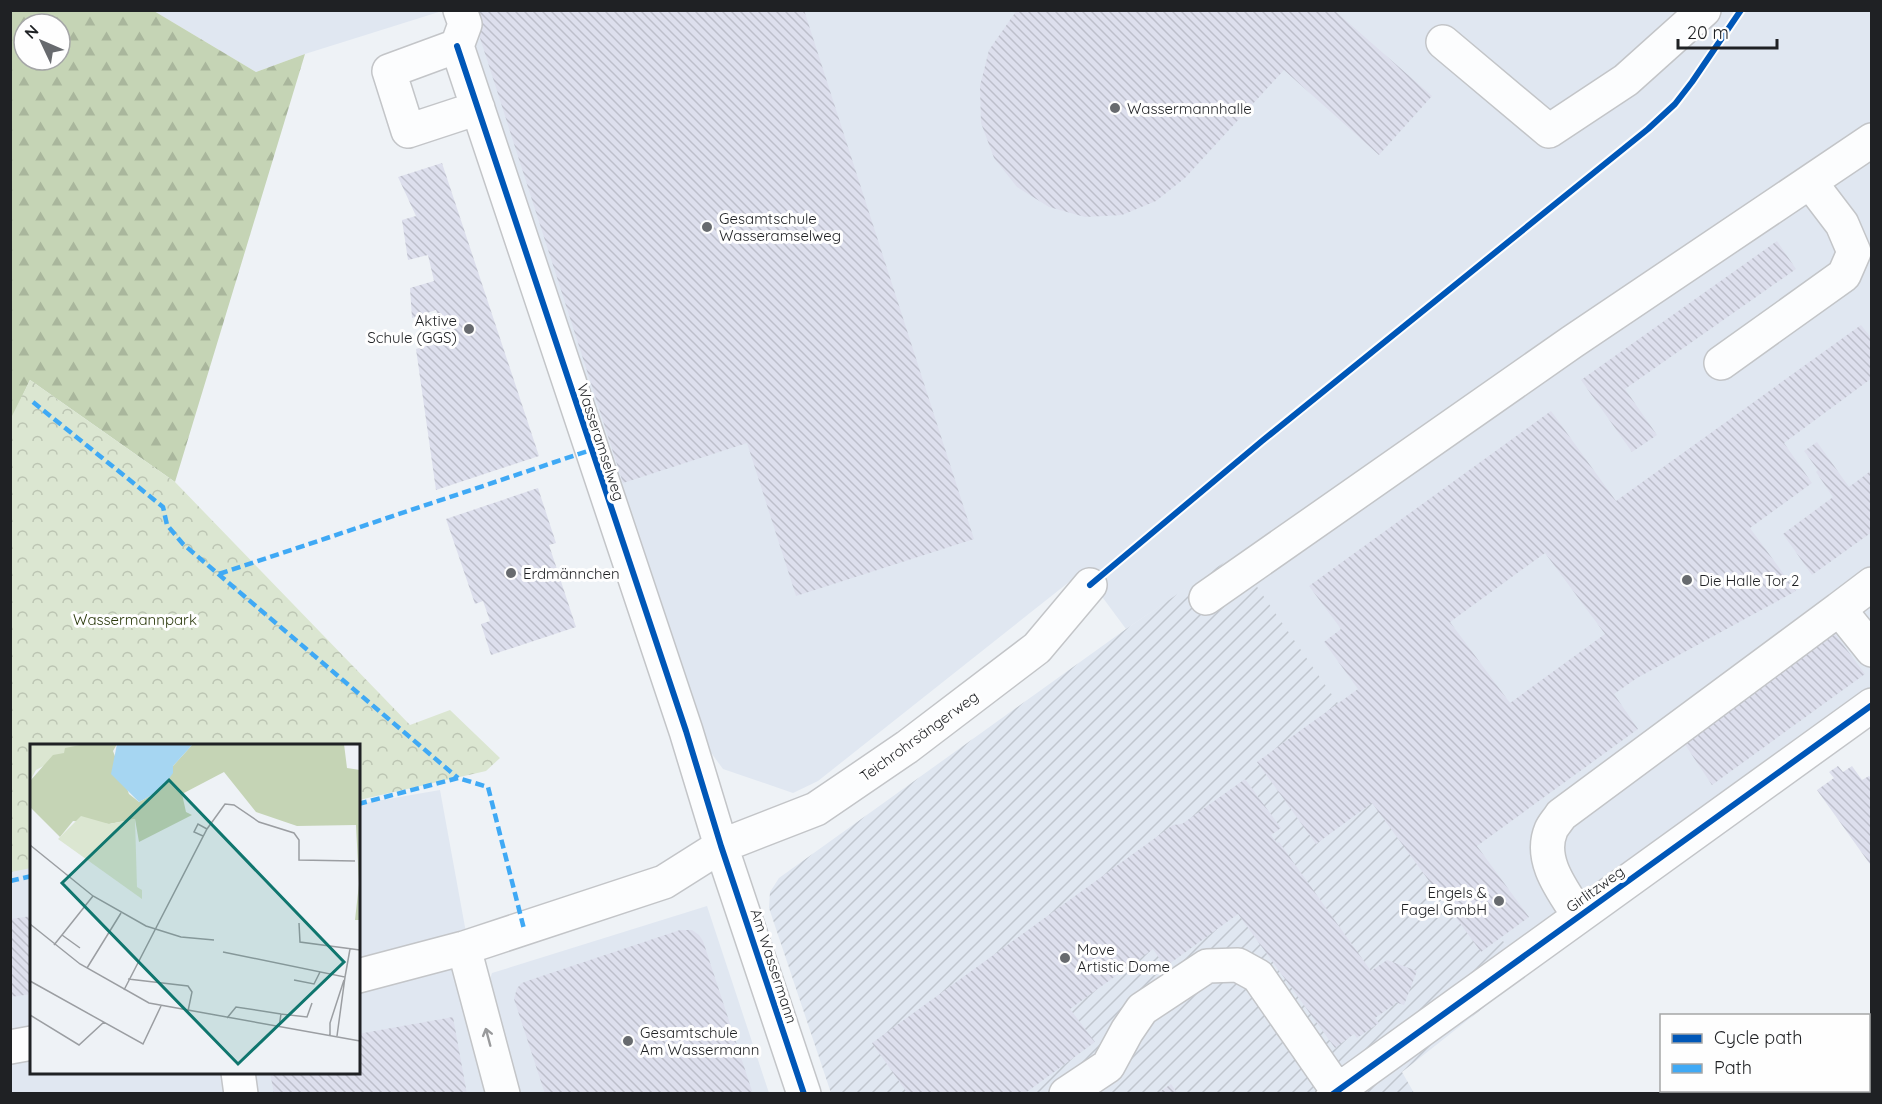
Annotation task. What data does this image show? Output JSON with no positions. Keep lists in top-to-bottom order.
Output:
{
  "streets": {
    "street": [
      "Wasseramselweg",
      "Teichrohrsängerweg",
      "Girlitzweg",
      "Am Wassermann"
    ]
  },
  "crossings": [
    ["Wasseramselweg", "Teichrohrsängerweg"],
    ["Wasseramselweg", "Am Wassermann"],
    ["Teichrohrsängerweg", "Am Wassermann"]
  ],
  "parks": ["Wassermannpark"],
  "places": [
    "Wassermannhalle",
    "Gesamtschule Wasseramselweg",
    "Aktive Schule (GGS)",
    "Erdmännchen",
    "Die Halle Tor 2",
    "Engels & Fagel GmbH",
    "Move Artistic Dome",
    "Gesamtschule Am Wassermann"
  ],
  "legend": ["Cycle path", "Path"],
  "scale_bar": "20 m",
  "north": "top left"
}
